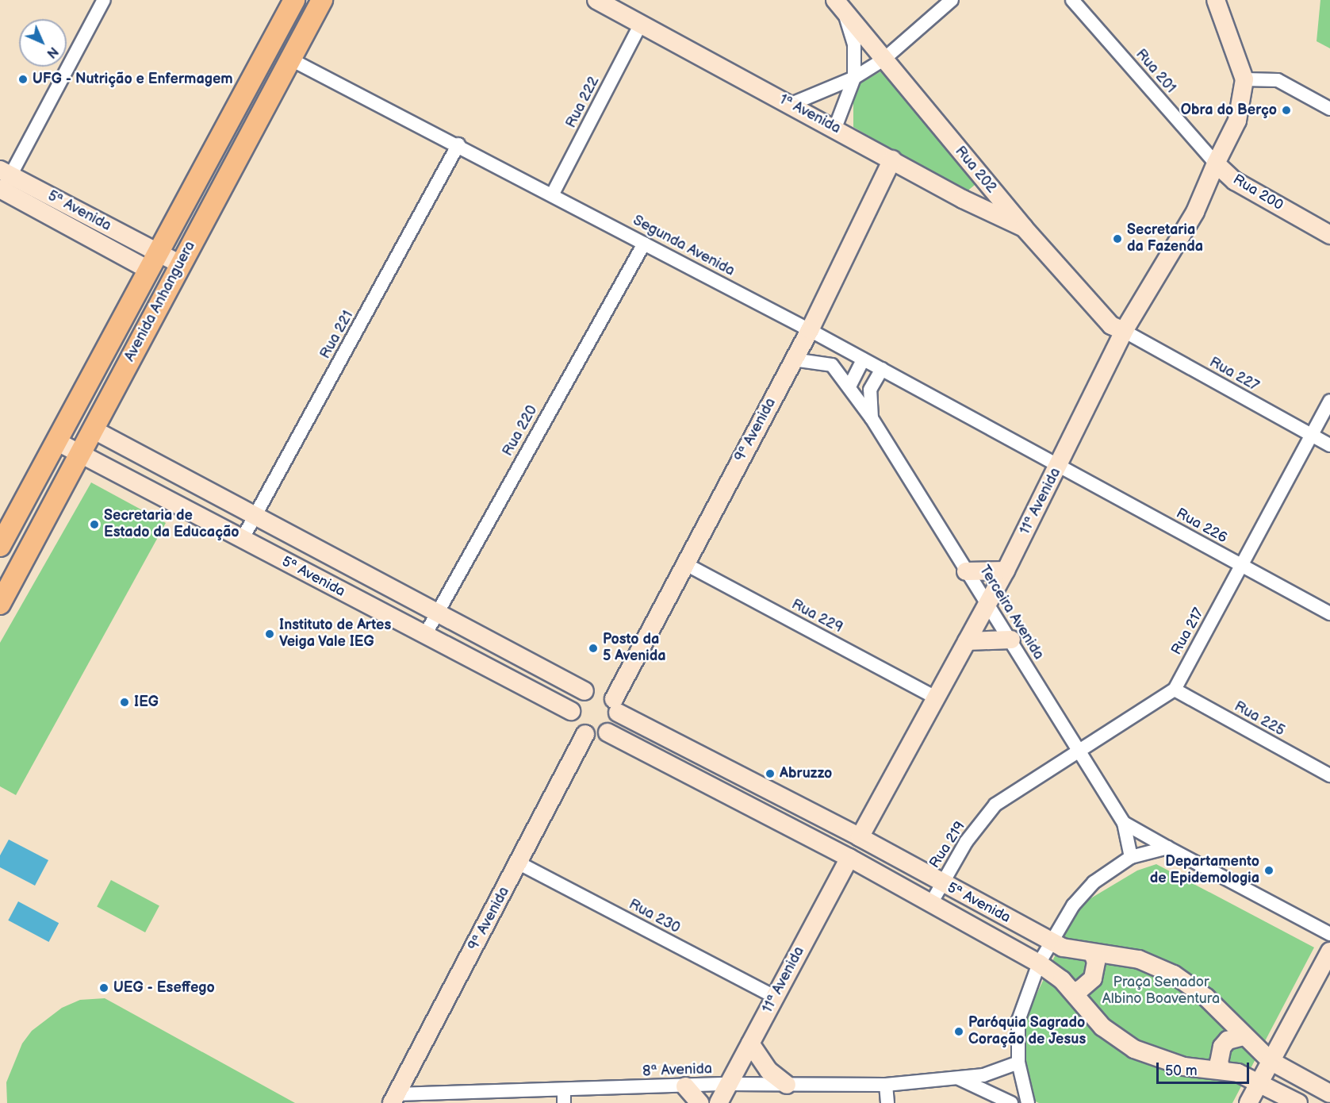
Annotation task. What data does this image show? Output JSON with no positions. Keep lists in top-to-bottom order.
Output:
{
  "streets": {
    "main road": ["Avenida Anhanguera"],
    "street": [
      "Rua 201",
      "Rua 222",
      "1ª Avenida",
      "Rua 202",
      "Rua 200",
      "5ª Avenida",
      "Segunda Avenida",
      "Rua 221",
      "Rua 227",
      "9ª Avenida",
      "Rua 220",
      "11ª Avenida",
      "Rua 226",
      "Terceira Avenida",
      "Rua 229",
      "Rua 217",
      "Rua 225",
      "Rua 219",
      "Rua 230",
      "8ª Avenida"
    ]
  },
  "crossings": [
    ["Rua 201", "Rua 200"],
    ["Rua 201", "11ª Avenida"],
    ["Rua 222", "1ª Avenida"],
    ["Rua 222", "Segunda Avenida"],
    ["1ª Avenida", "Rua 202"],
    ["1ª Avenida", "9ª Avenida"],
    ["Rua 202", "Rua 227"],
    ["Rua 202", "11ª Avenida"],
    ["Rua 200", "11ª Avenida"],
    ["5ª Avenida", "Avenida Anhanguera"],
    ["5ª Avenida", "Rua 221"],
    ["5ª Avenida", "9ª Avenida"],
    ["5ª Avenida", "Rua 220"],
    ["5ª Avenida", "11ª Avenida"],
    ["5ª Avenida", "Rua 219"],
    ["Segunda Avenida", "Avenida Anhanguera"],
    ["Segunda Avenida", "Rua 221"],
    ["Segunda Avenida", "9ª Avenida"],
    ["Segunda Avenida", "Rua 220"],
    ["Segunda Avenida", "11ª Avenida"],
    ["Segunda Avenida", "Rua 226"],
    ["Segunda Avenida", "Terceira Avenida"],
    ["Rua 227", "11ª Avenida"],
    ["Rua 227", "Rua 217"],
    ["9ª Avenida", "Terceira Avenida"],
    ["9ª Avenida", "Rua 229"],
    ["9ª Avenida", "Rua 230"],
    ["9ª Avenida", "8ª Avenida"],
    ["11ª Avenida", "Rua 226"],
    ["11ª Avenida", "Terceira Avenida"],
    ["11ª Avenida", "Rua 229"],
    ["11ª Avenida", "Rua 230"],
    ["11ª Avenida", "8ª Avenida"],
    ["Rua 226", "Rua 217"],
    ["Terceira Avenida", "Rua 217"],
    ["Rua 217", "Rua 225"],
    ["Rua 217", "Rua 219"]
  ],
  "parks": ["Praça Senador Albino Boaventura"],
  "places": [
    "UFG - Nutrição e Enfermagem",
    "Obra do Berço",
    "Secretaria da Fazenda",
    "Secretaria de Estado da Educação",
    "Instituto de Artes Veiga Vale IEG",
    "Posto da 5 Avenida",
    "IEG",
    "Abruzzo",
    "Departamento de Epidemologia",
    "UEG - Eseffego",
    "Paróquia Sagrado Coração de Jesus"
  ],
  "scale_bar": "50 m",
  "north": "bottom right"
}
